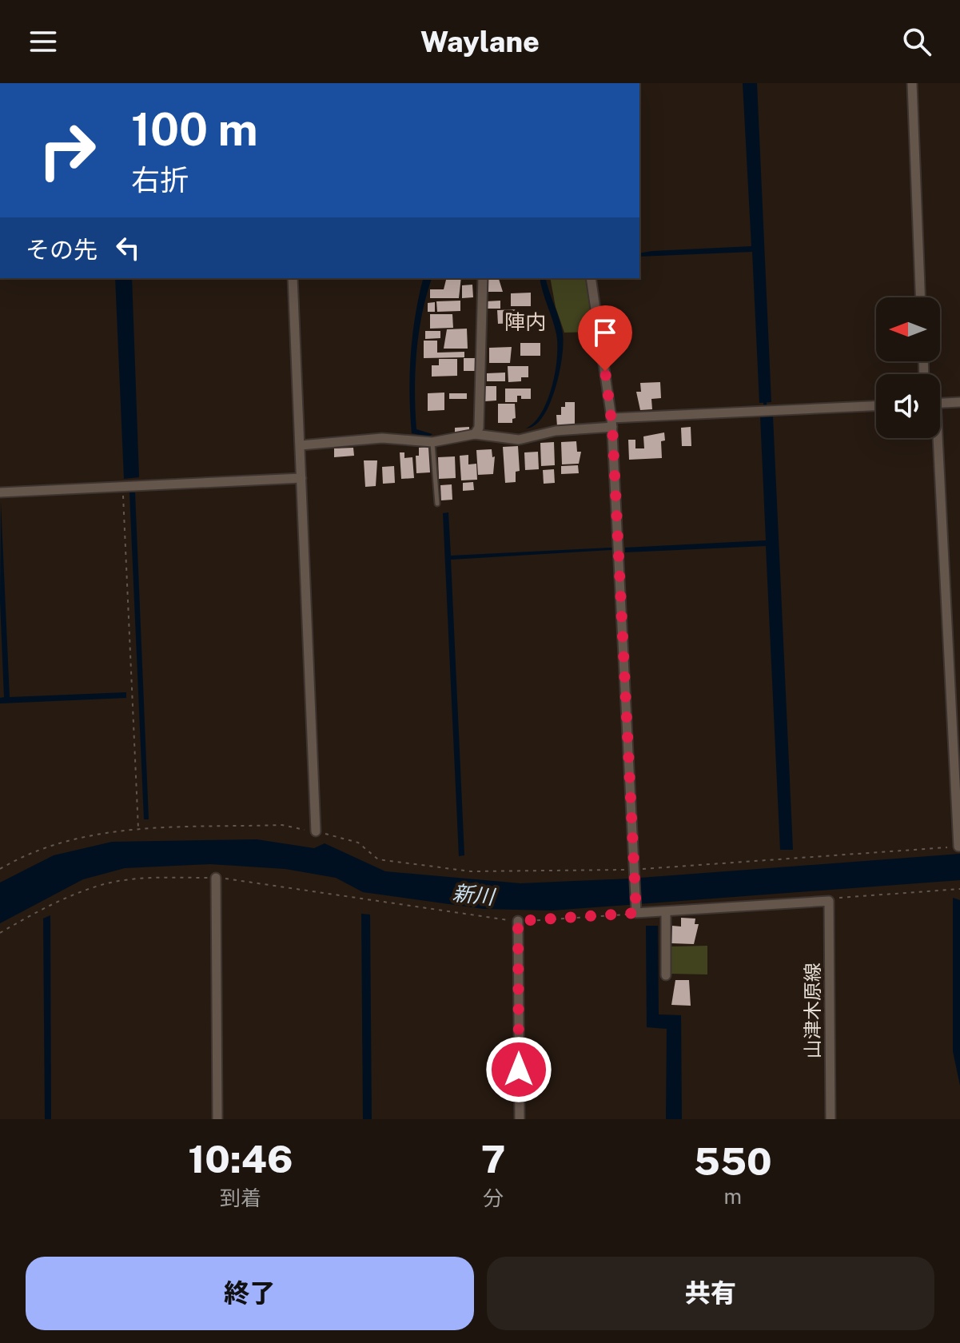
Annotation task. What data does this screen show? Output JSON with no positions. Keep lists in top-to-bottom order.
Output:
{
  "streets": {
    "street": ["山津木原線"]
  },
  "districts": ["陣内"],
  "water": ["新川"],
  "north": "left",
  "page": {
    "header": "Waylane",
    "turn": ["100 m", "右折"],
    "then": "その先",
    "eta": [
      "10:46",
      "到着",
      "7",
      "分",
      "550",
      "m"
    ],
    "buttons": ["終了", "共有"]
  }
}
